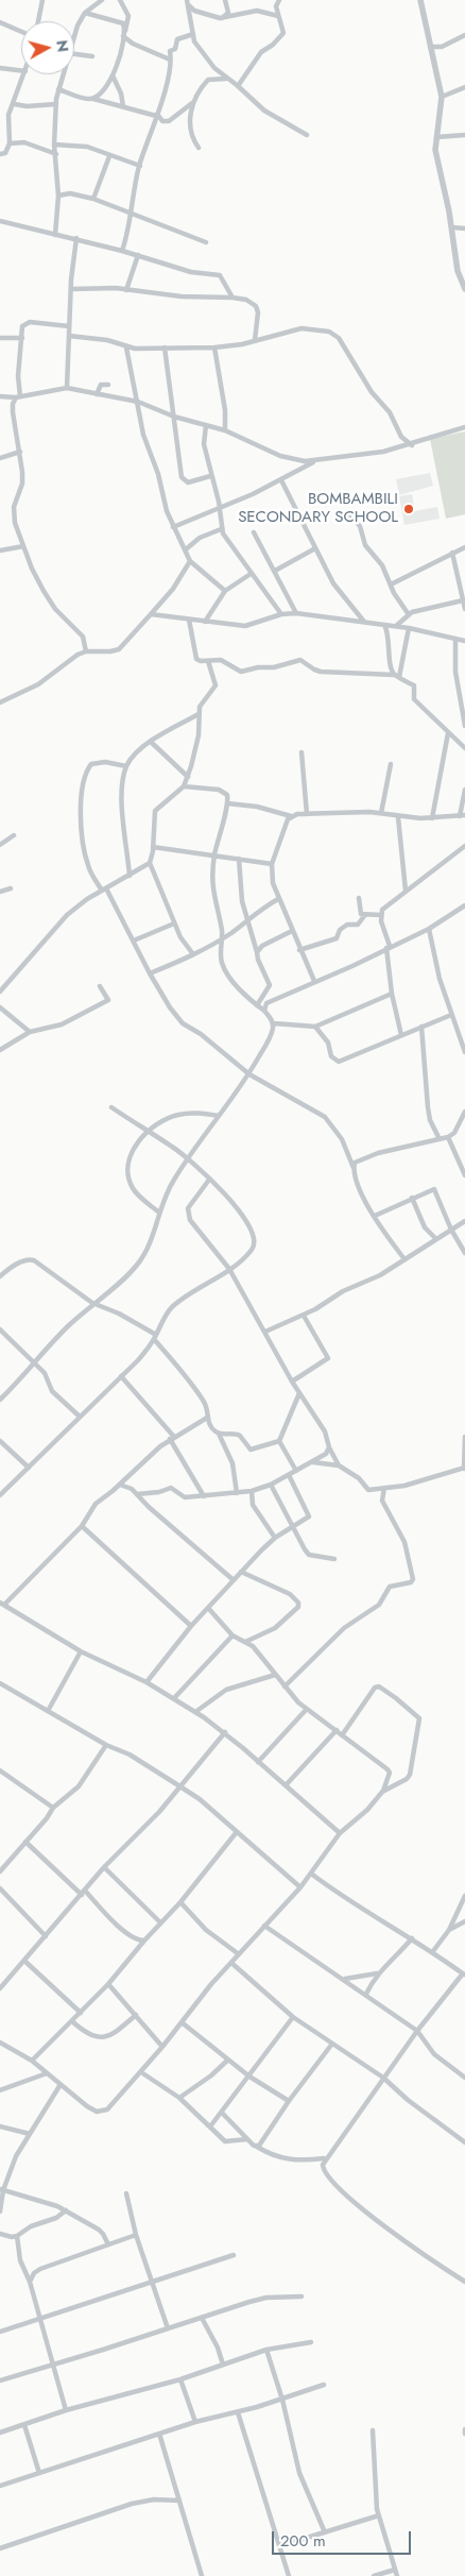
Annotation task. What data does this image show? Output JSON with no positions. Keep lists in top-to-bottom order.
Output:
{
  "places": ["BOMBAMBILI SECONDARY SCHOOL"],
  "scale_bar": "200 m",
  "north": "right"
}
